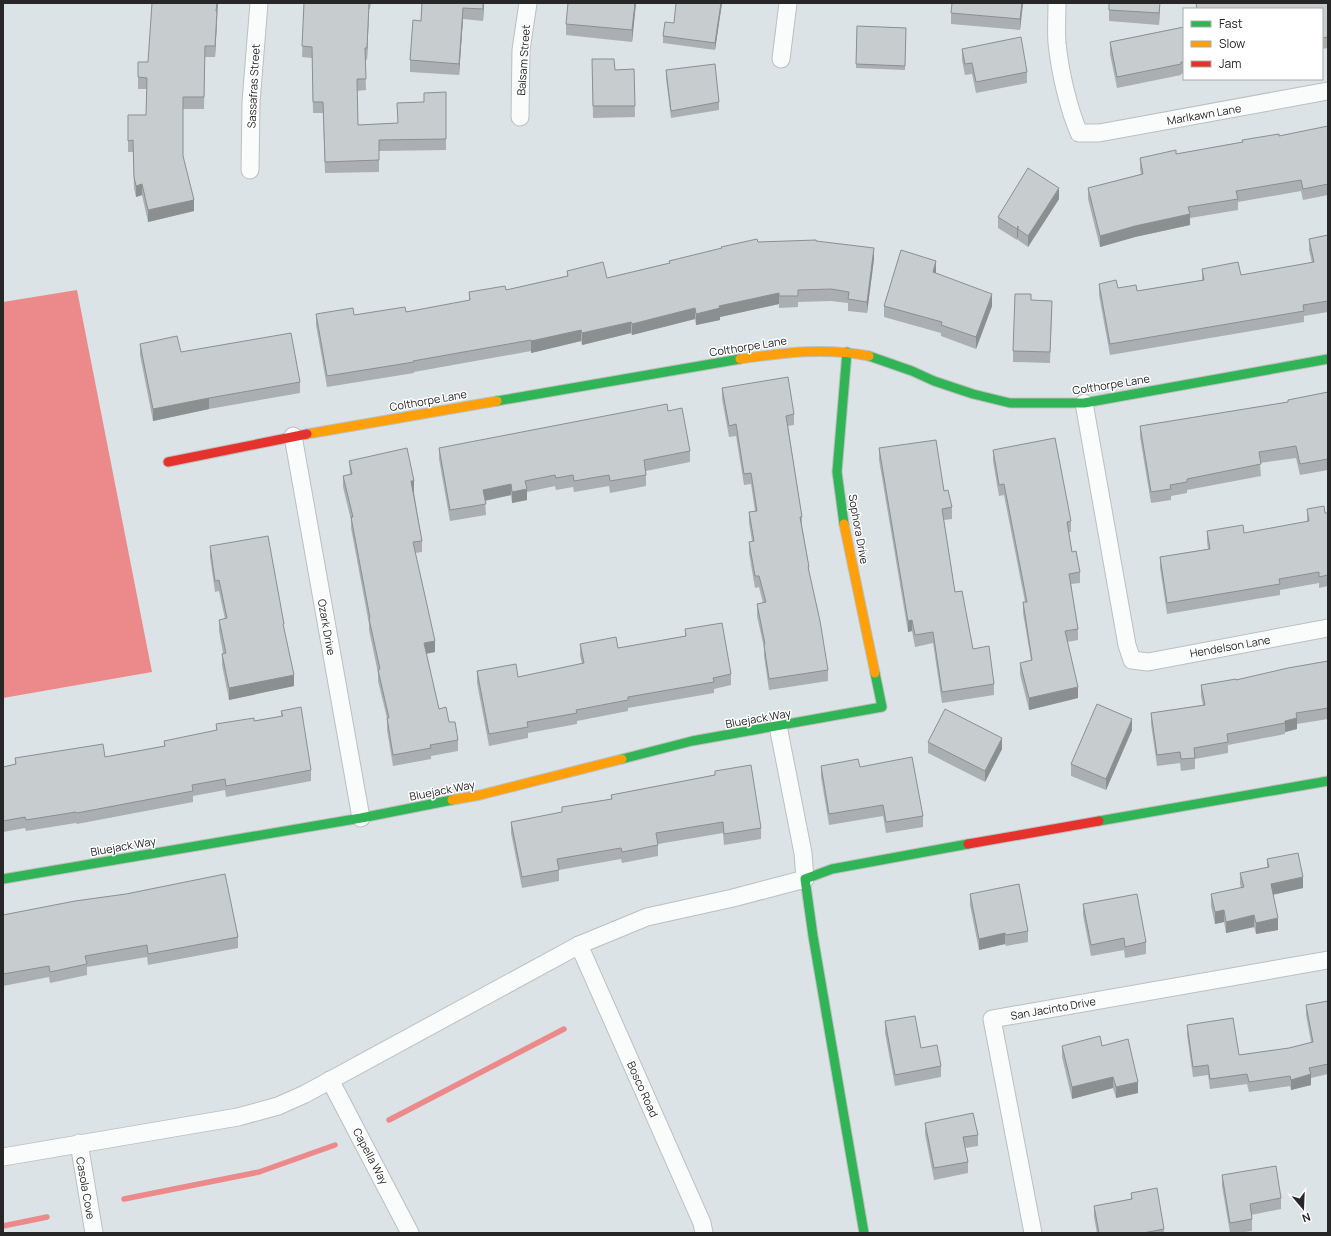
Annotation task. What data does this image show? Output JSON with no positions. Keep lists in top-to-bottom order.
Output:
{
  "streets": {
    "street": [
      "Balsam Street",
      "Sassafras Street",
      "Marlkawn Lane",
      "Colthorpe Lane",
      "Sophora Drive",
      "Ozark Drive",
      "Hendelson Lane",
      "Bluejack Way",
      "San Jacinto Drive",
      "Bosco Road",
      "Capella Way",
      "Casola Cove"
    ]
  },
  "crossings": [
    ["Colthorpe Lane", "Sophora Drive"],
    ["Colthorpe Lane", "Ozark Drive"],
    ["Colthorpe Lane", "Hendelson Lane"],
    ["Sophora Drive", "Bluejack Way"],
    ["Ozark Drive", "Bluejack Way"]
  ],
  "legend": ["Fast", "Slow", "Jam"],
  "north": "bottom"
}
